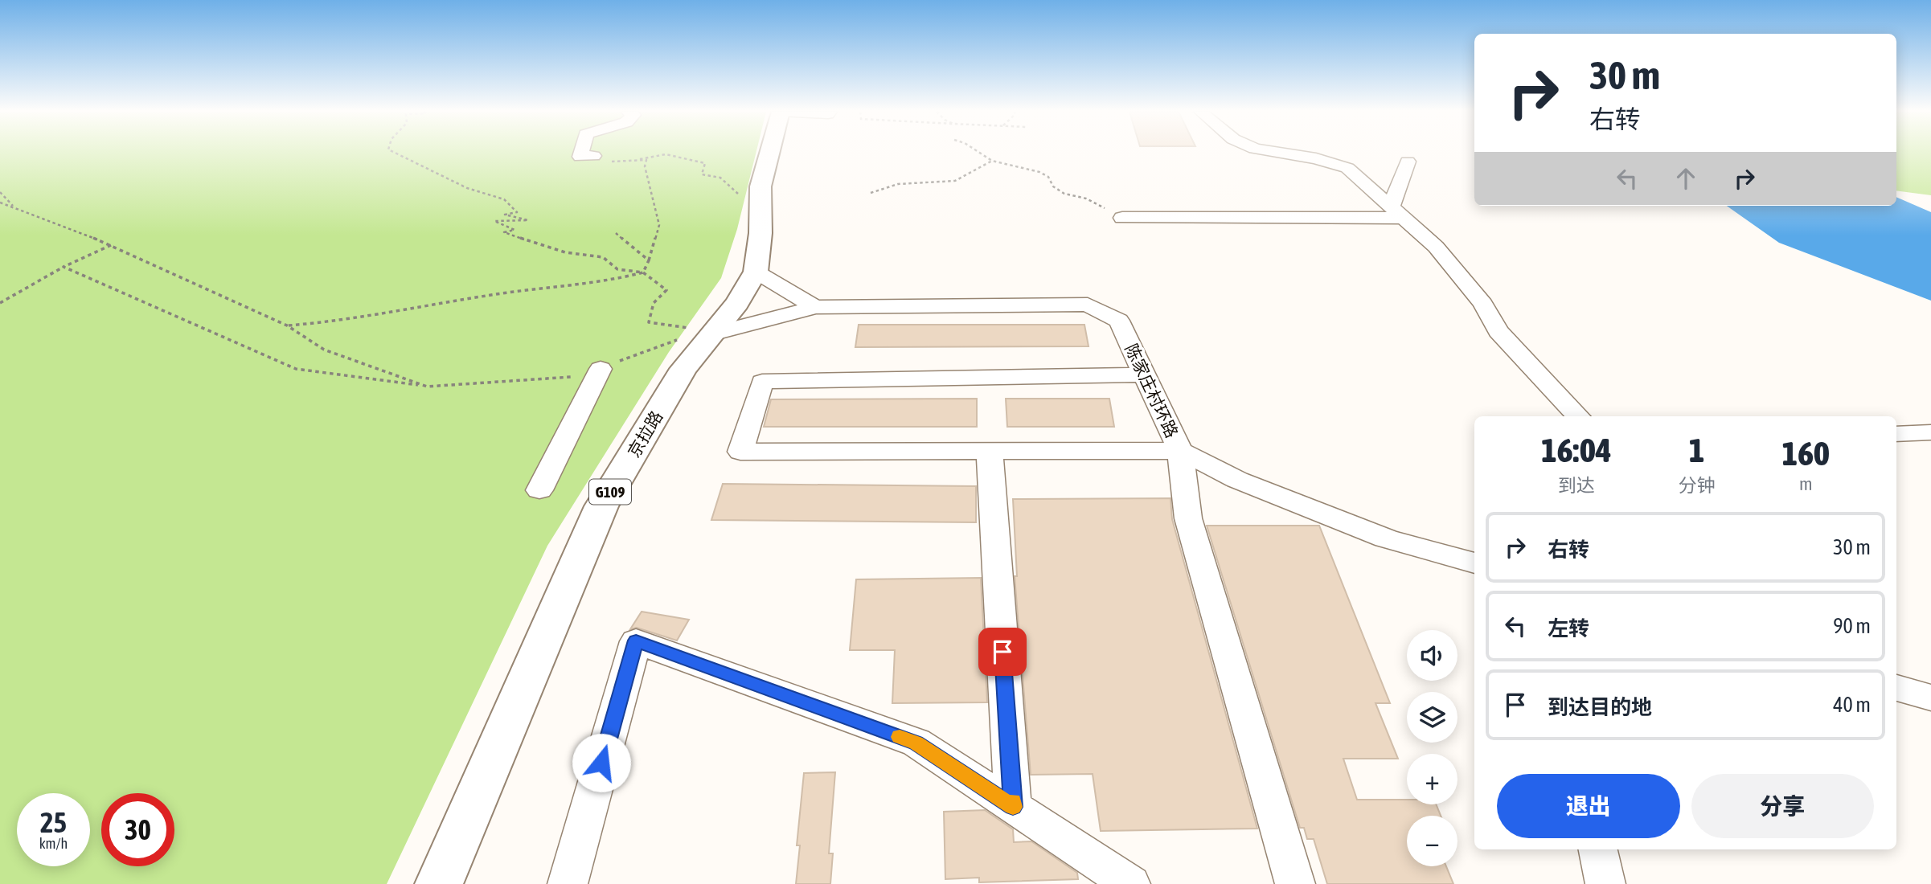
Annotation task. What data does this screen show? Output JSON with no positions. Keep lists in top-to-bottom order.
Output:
{
  "streets": {
    "highway": ["京拉路", "G109"],
    "street": ["陈家庄村环路"]
  },
  "crossings": [
    ["陈家庄村环路", "京拉路"]
  ],
  "page": {
    "turn": ["30 m", "右转"],
    "eta": [
      "16:04",
      "到达",
      "1",
      "分钟",
      "160",
      "m"
    ],
    "list": [
      {
        "name": "右转",
        "value": "30 m"
      },
      {
        "name": "左转",
        "value": "90 m"
      },
      {
        "name": "到达目的地",
        "value": "40 m"
      }
    ],
    "map_buttons": ["+", "−"],
    "buttons": ["退出", "分享"],
    "speed": "25 km/h",
    "limit": "30"
  }
}
